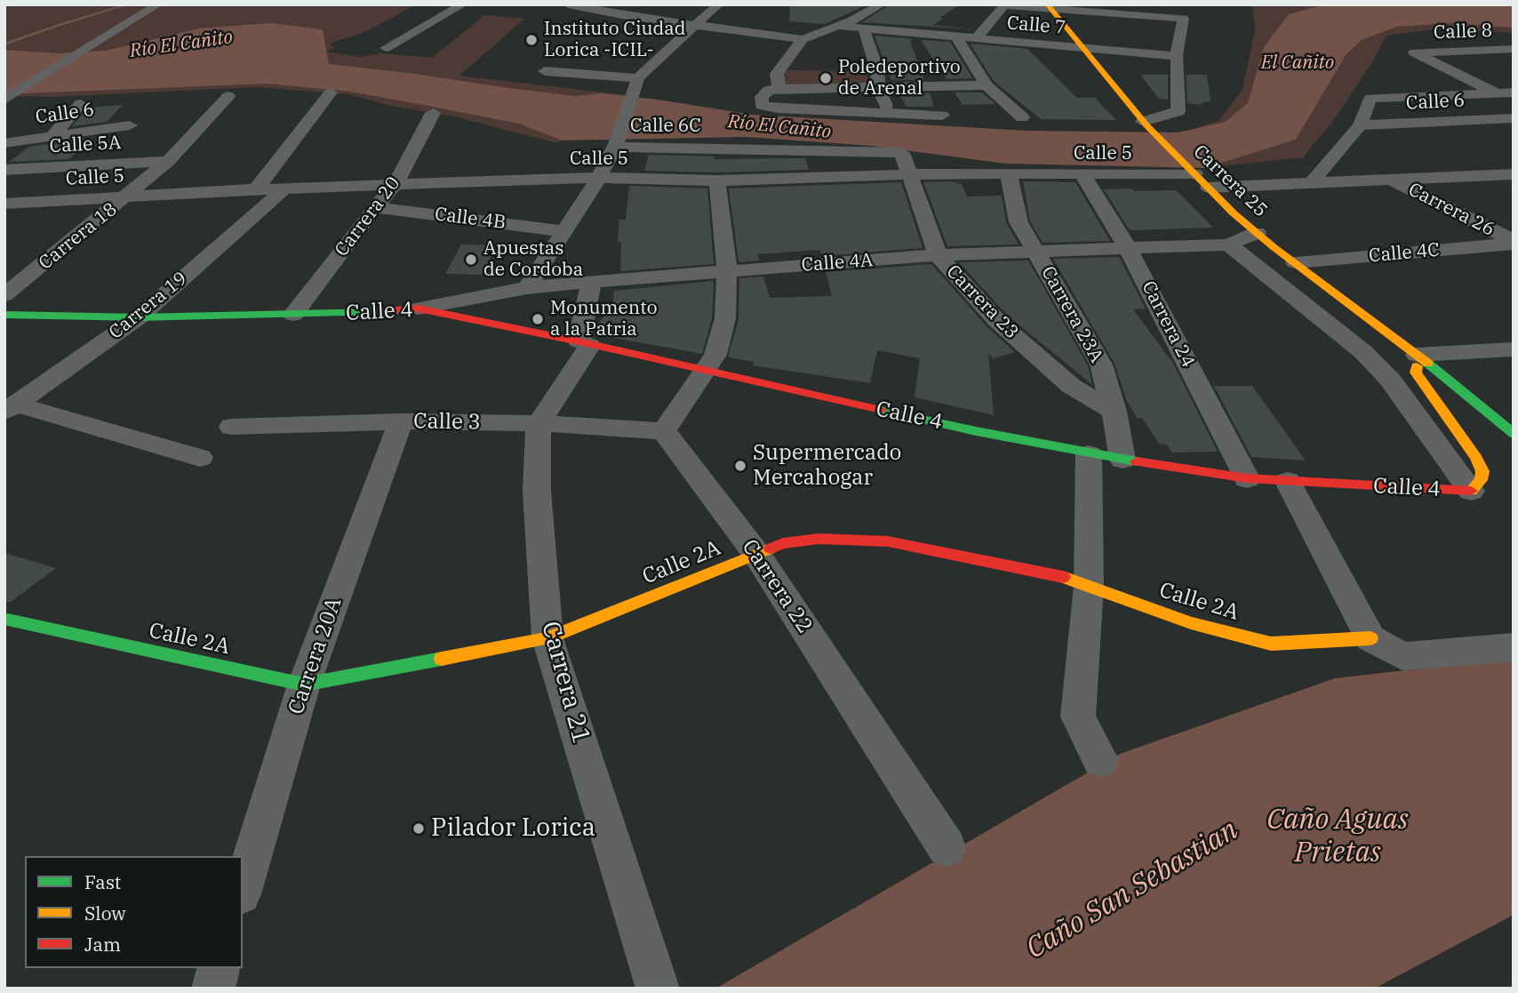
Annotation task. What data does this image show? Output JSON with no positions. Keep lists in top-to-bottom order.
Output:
{
  "streets": {
    "street": [
      "Calle 7",
      "Calle 8",
      "Calle 6",
      "Calle 6C",
      "Calle 5A",
      "Calle 5",
      "Carrera 25",
      "Carrera 26",
      "Carrera 20",
      "Calle 4B",
      "Carrera 18",
      "Calle 4C",
      "Calle 4A",
      "Carrera 23",
      "Carrera 19",
      "Calle 4",
      "Carrera 23A",
      "Carrera 24",
      "Calle 3",
      "Calle 2A",
      "Carrera 22",
      "Carrera 20A",
      "Carrera 21"
    ]
  },
  "crossings": [
    ["Calle 7", "Carrera 25"],
    ["Calle 6C", "Carrera 23"],
    ["Calle 5A", "Carrera 18"],
    ["Calle 5", "Carrera 25"],
    ["Calle 5", "Carrera 20"],
    ["Calle 5", "Carrera 18"],
    ["Calle 5", "Carrera 23"],
    ["Calle 5", "Carrera 19"],
    ["Calle 5", "Carrera 23A"],
    ["Calle 5", "Carrera 24"],
    ["Carrera 25", "Calle 4C"],
    ["Carrera 25", "Calle 4A"],
    ["Carrera 26", "Calle 4C"],
    ["Carrera 20", "Calle 4B"],
    ["Carrera 20", "Calle 4"],
    ["Calle 4A", "Carrera 23"],
    ["Calle 4A", "Calle 4"],
    ["Calle 4A", "Carrera 23A"],
    ["Calle 4A", "Carrera 24"],
    ["Carrera 23", "Carrera 23A"],
    ["Carrera 19", "Calle 4"],
    ["Calle 4", "Carrera 23A"],
    ["Calle 4", "Carrera 24"],
    ["Calle 3", "Carrera 22"],
    ["Calle 3", "Carrera 20A"],
    ["Calle 3", "Carrera 21"],
    ["Calle 2A", "Carrera 22"],
    ["Calle 2A", "Carrera 20A"],
    ["Calle 2A", "Carrera 21"]
  ],
  "water": [
    "Río El Cañito",
    "El Cañito",
    "Caño Aguas Prietas",
    "Caño San Sebastian"
  ],
  "places": [
    "Instituto Ciudad Lorica -ICIL-",
    "Poledeportivo de Arenal",
    "Apuestas de Cordoba",
    "Monumento a la Patria",
    "Supermercado Mercahogar",
    "Pilador Lorica"
  ],
  "legend": ["Fast", "Slow", "Jam"]
}
